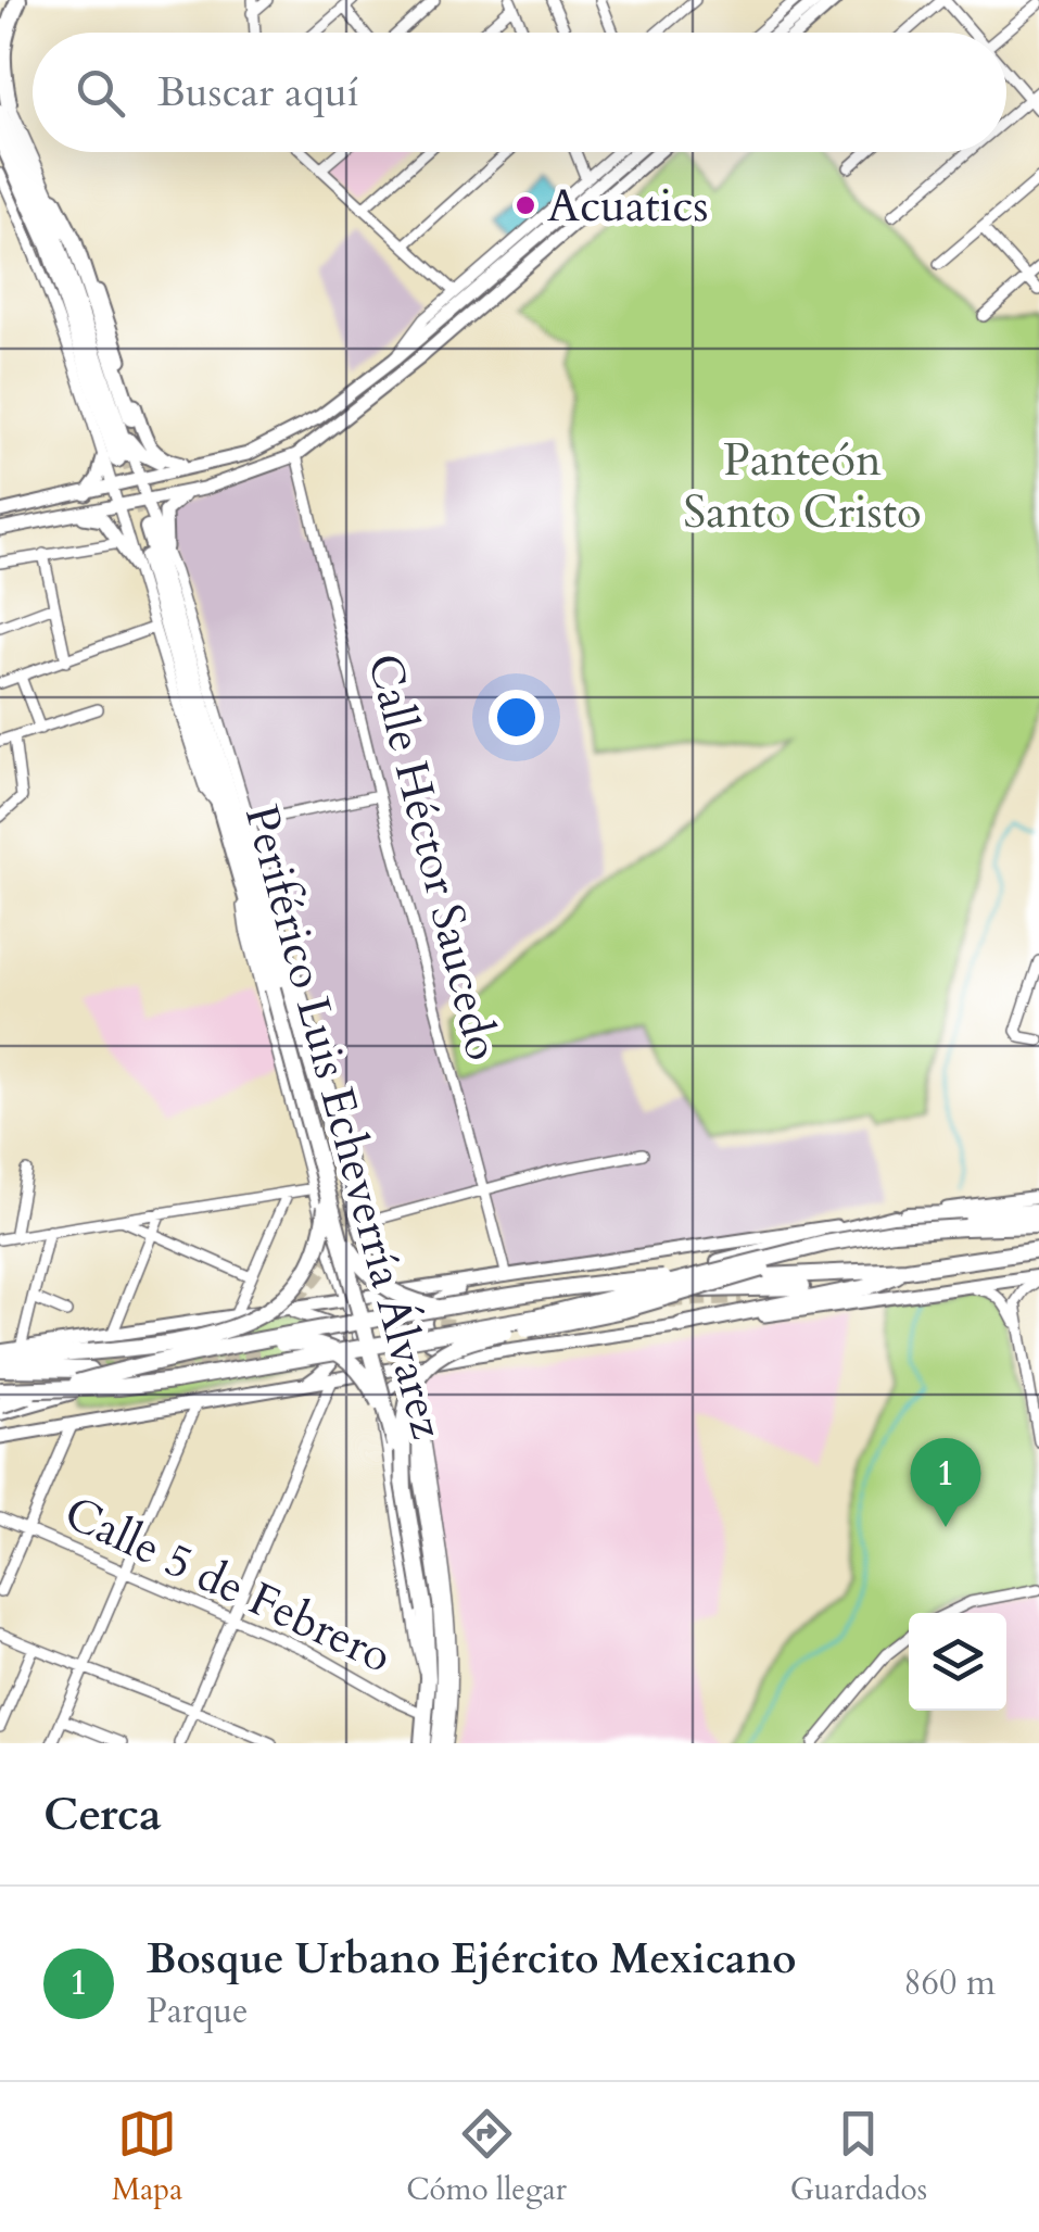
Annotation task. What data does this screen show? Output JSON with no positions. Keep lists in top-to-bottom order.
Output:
{
  "streets": {
    "highway": ["Periférico Luis Echeverría Álvarez"],
    "street": ["Calle Héctor Saucedo", "Calle 5 de Febrero"]
  },
  "crossings": [
    ["Periférico Luis Echeverría Álvarez", "Calle 5 de Febrero"]
  ],
  "parks": ["Panteón Santo Cristo"],
  "places": ["Acuatics"],
  "page": {
    "search": "Buscar aquí",
    "pins": "1",
    "heading": "Cerca",
    "list": [
      {
        "mark": "1",
        "name": "Bosque Urbano Ejército Mexicano",
        "note": "Parque",
        "value": "860 m"
      }
    ],
    "nav": ["Mapa", "Cómo llegar", "Guardados"]
  }
}
